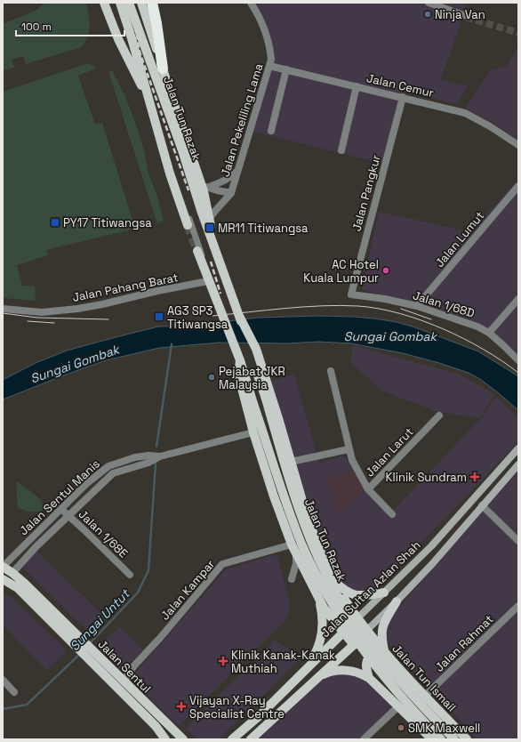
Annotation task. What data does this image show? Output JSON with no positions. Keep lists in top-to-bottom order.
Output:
{
  "streets": {
    "main road": [
      "Jalan Tun Razak",
      "Jalan Sultan Azlan Shah",
      "Jalan Sentul",
      "Jalan Tun Ismail"
    ],
    "street": [
      "Jalan Cemur",
      "Jalan Pekeliling Lama",
      "Jalan Pangkur",
      "Jalan Lumut",
      "Jalan Pahang Barat",
      "Jalan 1/68D",
      "Jalan Larut",
      "Jalan Sentul Manis",
      "Jalan 1/68E",
      "Jalan Kampar",
      "Jalan Rahmat"
    ]
  },
  "crossings": [
    ["Jalan Cemur", "Jalan Pekeliling Lama"],
    ["Jalan Cemur", "Jalan Pangkur"],
    ["Jalan Tun Razak", "Jalan Pekeliling Lama"],
    ["Jalan Tun Razak", "Jalan Pahang Barat"],
    ["Jalan Tun Razak", "Jalan Sentul Manis"],
    ["Jalan Tun Razak", "Jalan Sultan Azlan Shah"],
    ["Jalan Tun Razak", "Jalan Kampar"],
    ["Jalan Tun Razak", "Jalan Tun Ismail"],
    ["Jalan Pangkur", "Jalan 1/68D"],
    ["Jalan Lumut", "Jalan 1/68D"],
    ["Jalan Sentul Manis", "Jalan 1/68E"],
    ["Jalan Sentul Manis", "Jalan Sentul"],
    ["Jalan Sultan Azlan Shah", "Jalan Tun Ismail"],
    ["Jalan Kampar", "Jalan Sentul"],
    ["Jalan Rahmat", "Jalan Tun Ismail"]
  ],
  "water": ["Sungai Gombak", "Sungai Untut"],
  "places": {
    "other": [
      "Ninja Van",
      "AC Hotel Kuala Lumpur",
      "Pejabat JKR Malaysia",
      "SMK Maxwell"
    ],
    "transit": ["PY17 Titiwangsa", "MR11 Titiwangsa", "AG3 SP3 Titiwangsa"],
    "health": ["Klinik Sundram", "Klinik Kanak-Kanak Muthiah", "Vijayan X-Ray Specialist Centre"]
  },
  "scale_bar": "100 m"
}
